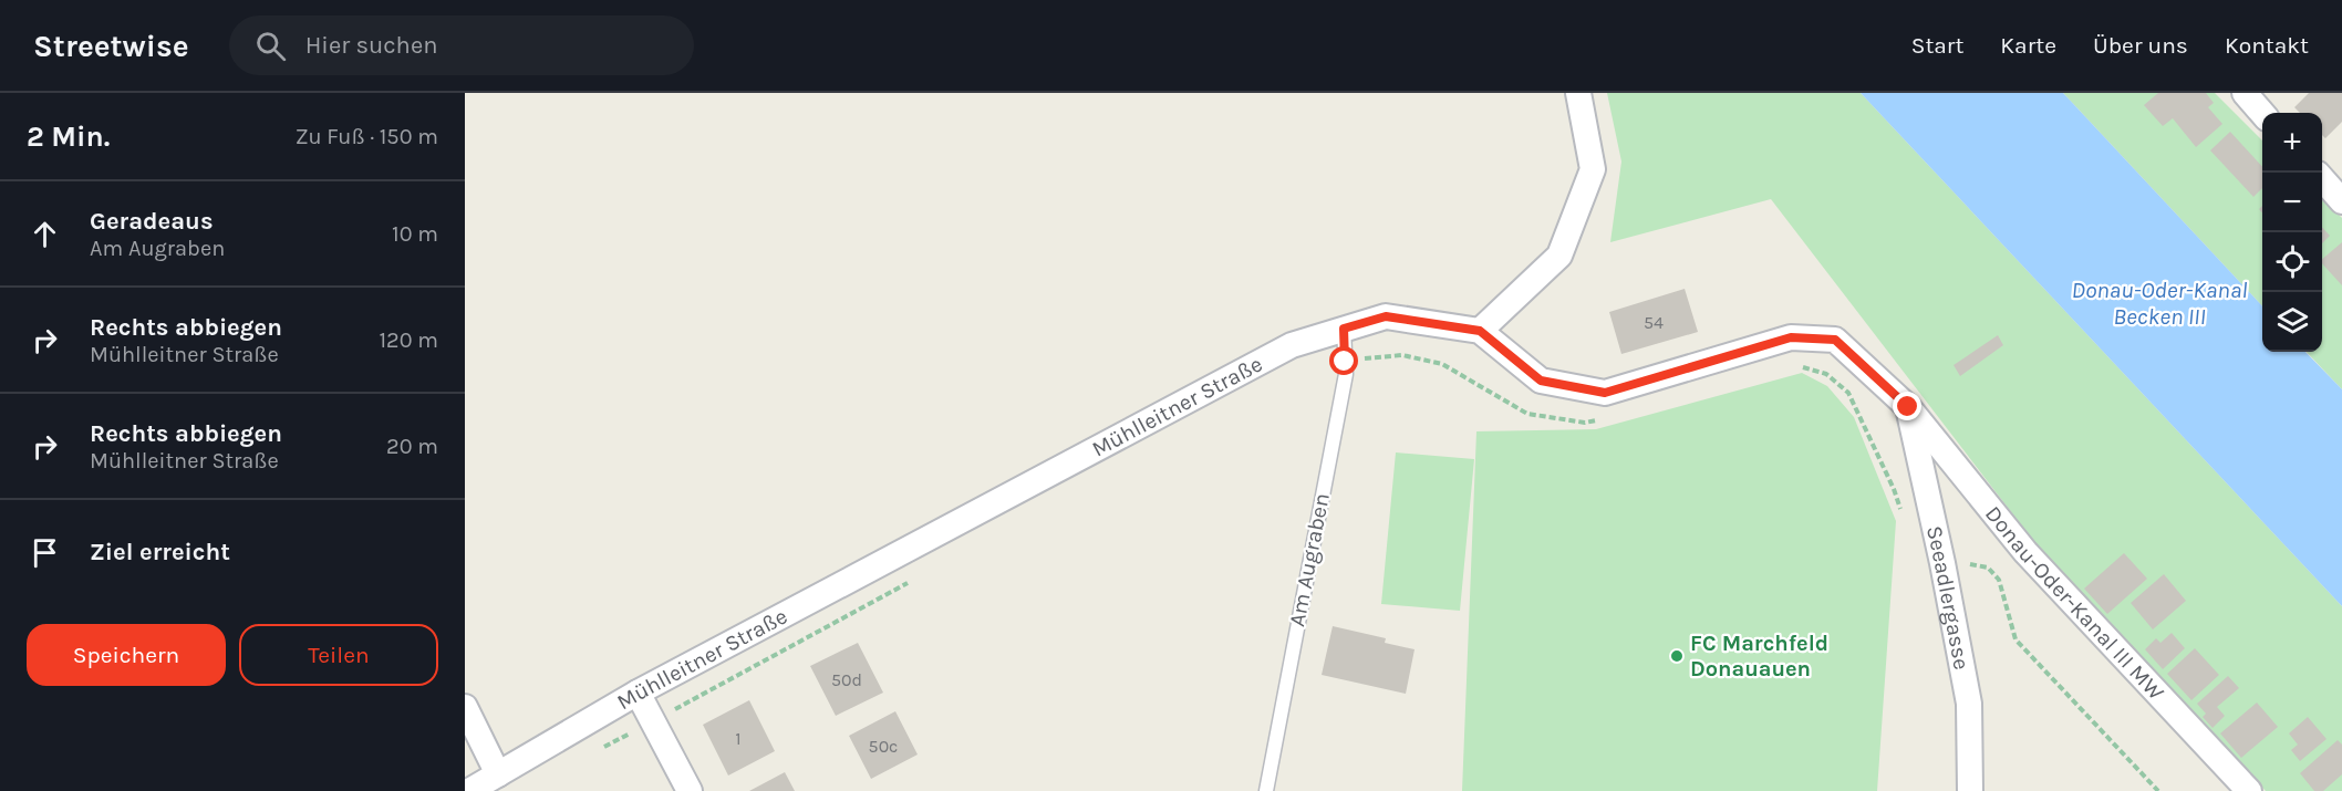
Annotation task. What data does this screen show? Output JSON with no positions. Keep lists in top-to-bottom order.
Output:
{
  "streets": {
    "street": ["Mühlleitner Straße", "Seeadlergasse", "Donau-Oder-Kanal III MW"],
    "lane": ["Am Augraben"]
  },
  "crossings": [
    ["Mühlleitner Straße", "Am Augraben"],
    ["Seeadlergasse", "Donau-Oder-Kanal III MW"]
  ],
  "water": ["Donau-Oder-Kanal Becken III"],
  "places": ["FC Marchfeld Donauauen"],
  "house_numbers": [
    "54",
    "50d",
    "1",
    "50c"
  ],
  "page": {
    "header": "Streetwise",
    "search": "Hier suchen",
    "nav": [
      "Start",
      "Karte",
      "Über uns",
      "Kontakt"
    ],
    "heading": ["2 Min.", "Zu Fuß · 150 m"],
    "map_buttons": ["+", "−"],
    "list": [
      ["Geradeaus", "Am Augraben", "10 m"],
      ["Rechts abbiegen", "Mühlleitner Straße", "120 m"],
      ["Rechts abbiegen", "Mühlleitner Straße", "20 m"],
      "Ziel erreicht"
    ],
    "buttons": ["Speichern", "Teilen"]
  }
}
